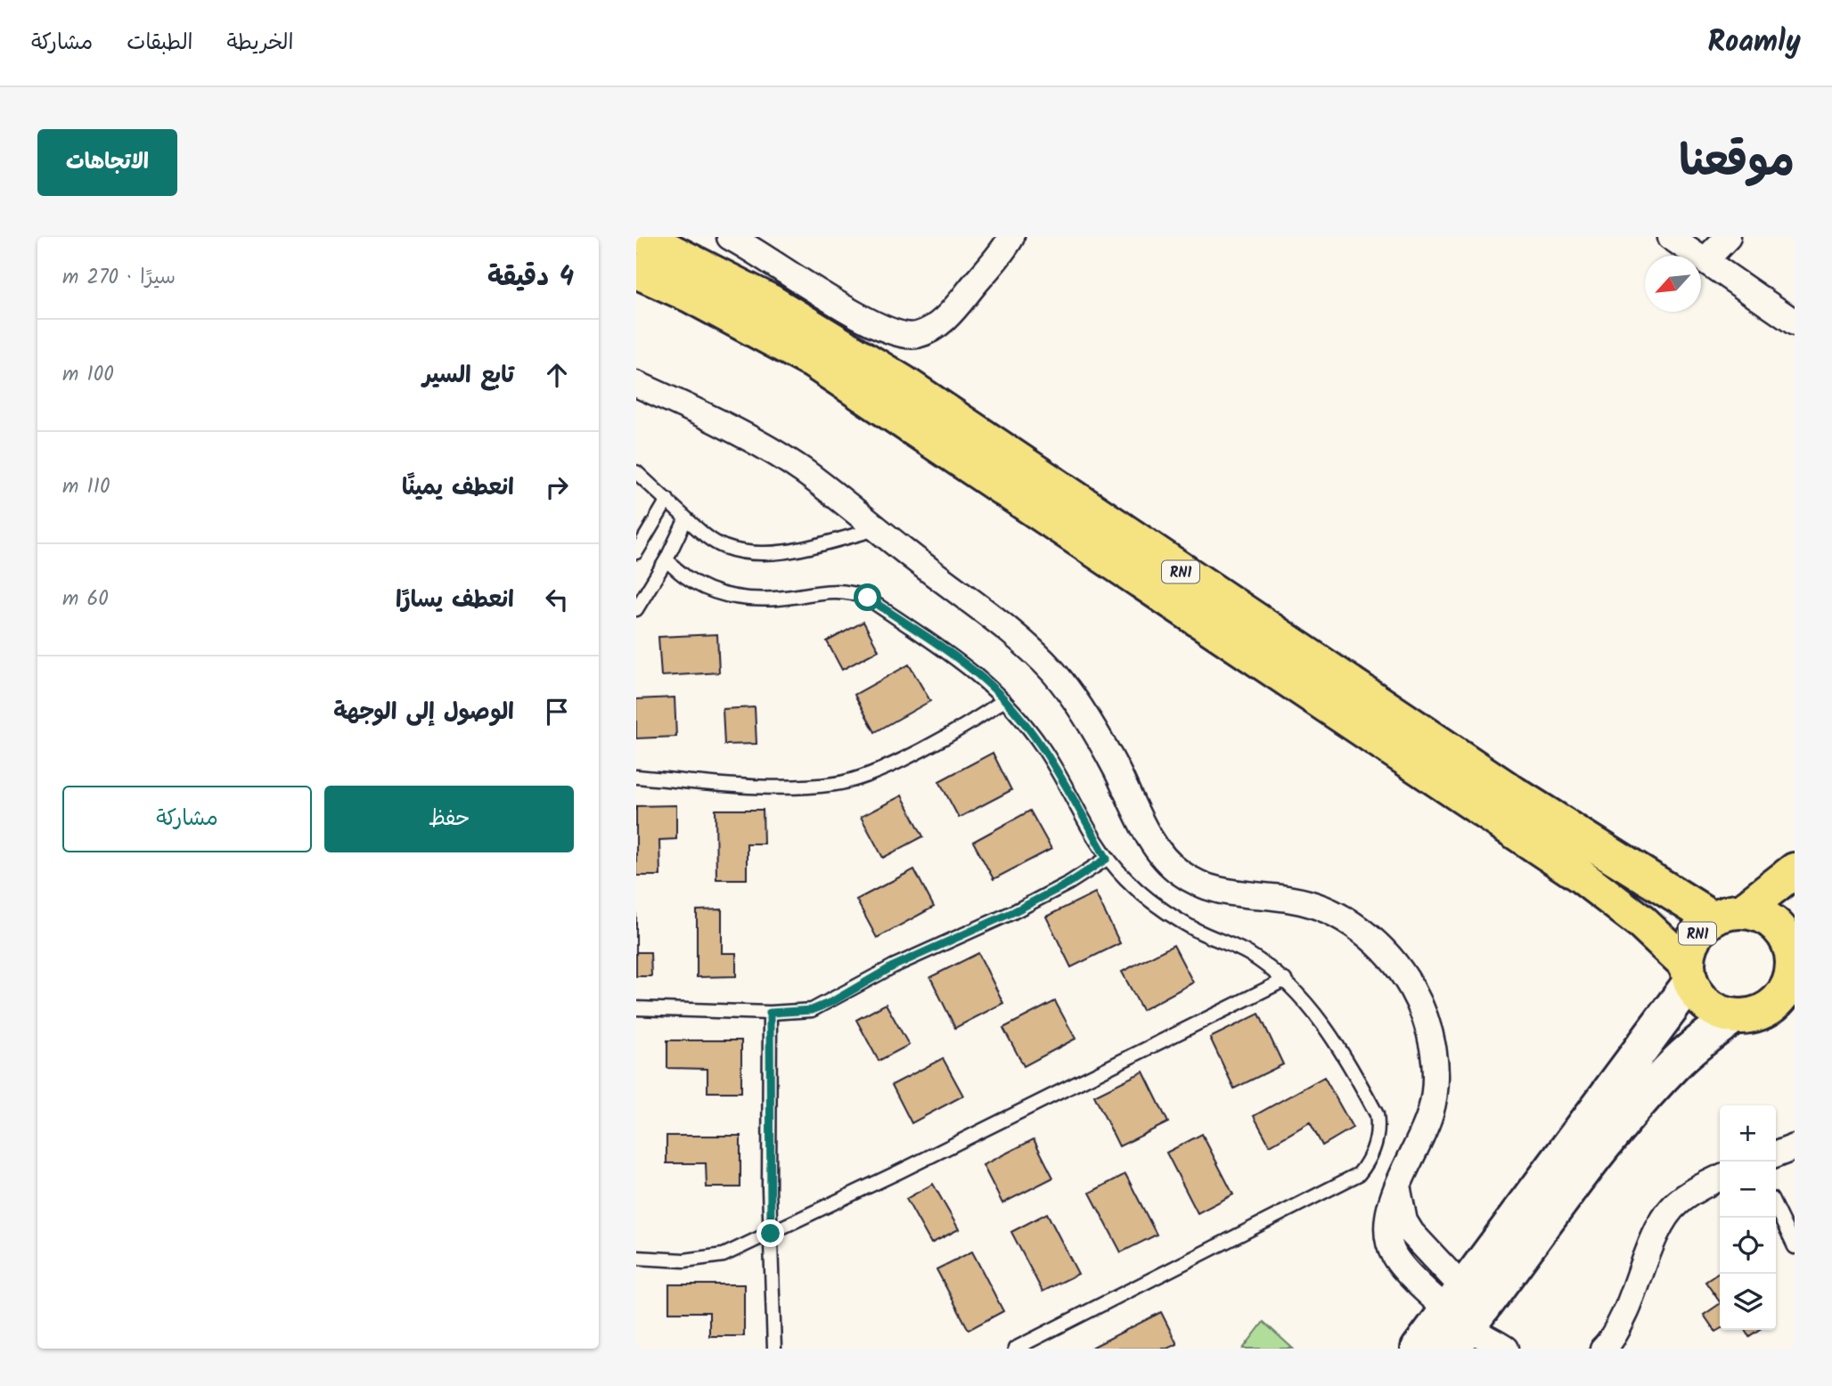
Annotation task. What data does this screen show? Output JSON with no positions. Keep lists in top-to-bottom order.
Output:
{
  "streets": {
    "highway": ["RN1"]
  },
  "north": "bottom left",
  "page": {
    "header": "Roamly",
    "nav": ["الخريطة", "الطبقات", "مشاركة"],
    "title": "موقعنا",
    "buttons": [
      "الاتجاهات",
      ["حفظ", "مشاركة"]
    ],
    "heading": ["4 دقيقة", "سيرًا · 270 m"],
    "list": [
      ["تابع السير", "100 m"],
      ["انعطف يمينًا", "110 m"],
      ["انعطف يسارًا", "60 m"],
      "الوصول إلى الوجهة"
    ],
    "map_buttons": ["+", "−"]
  }
}
